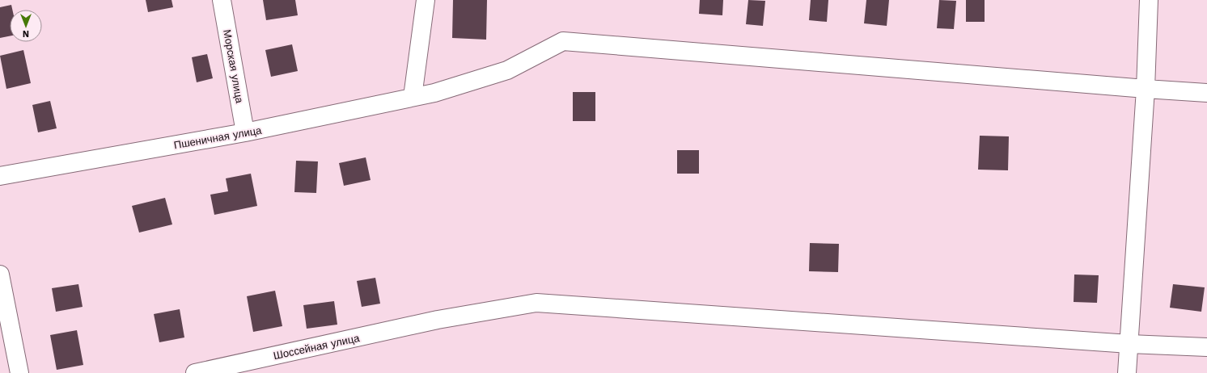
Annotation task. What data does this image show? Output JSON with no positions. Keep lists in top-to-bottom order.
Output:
{
  "streets": {
    "street": ["Морская улица", "Пшеничная улица", "Шоссейная улица"]
  },
  "crossings": [
    ["Морская улица", "Пшеничная улица"]
  ],
  "north": "bottom"
}
